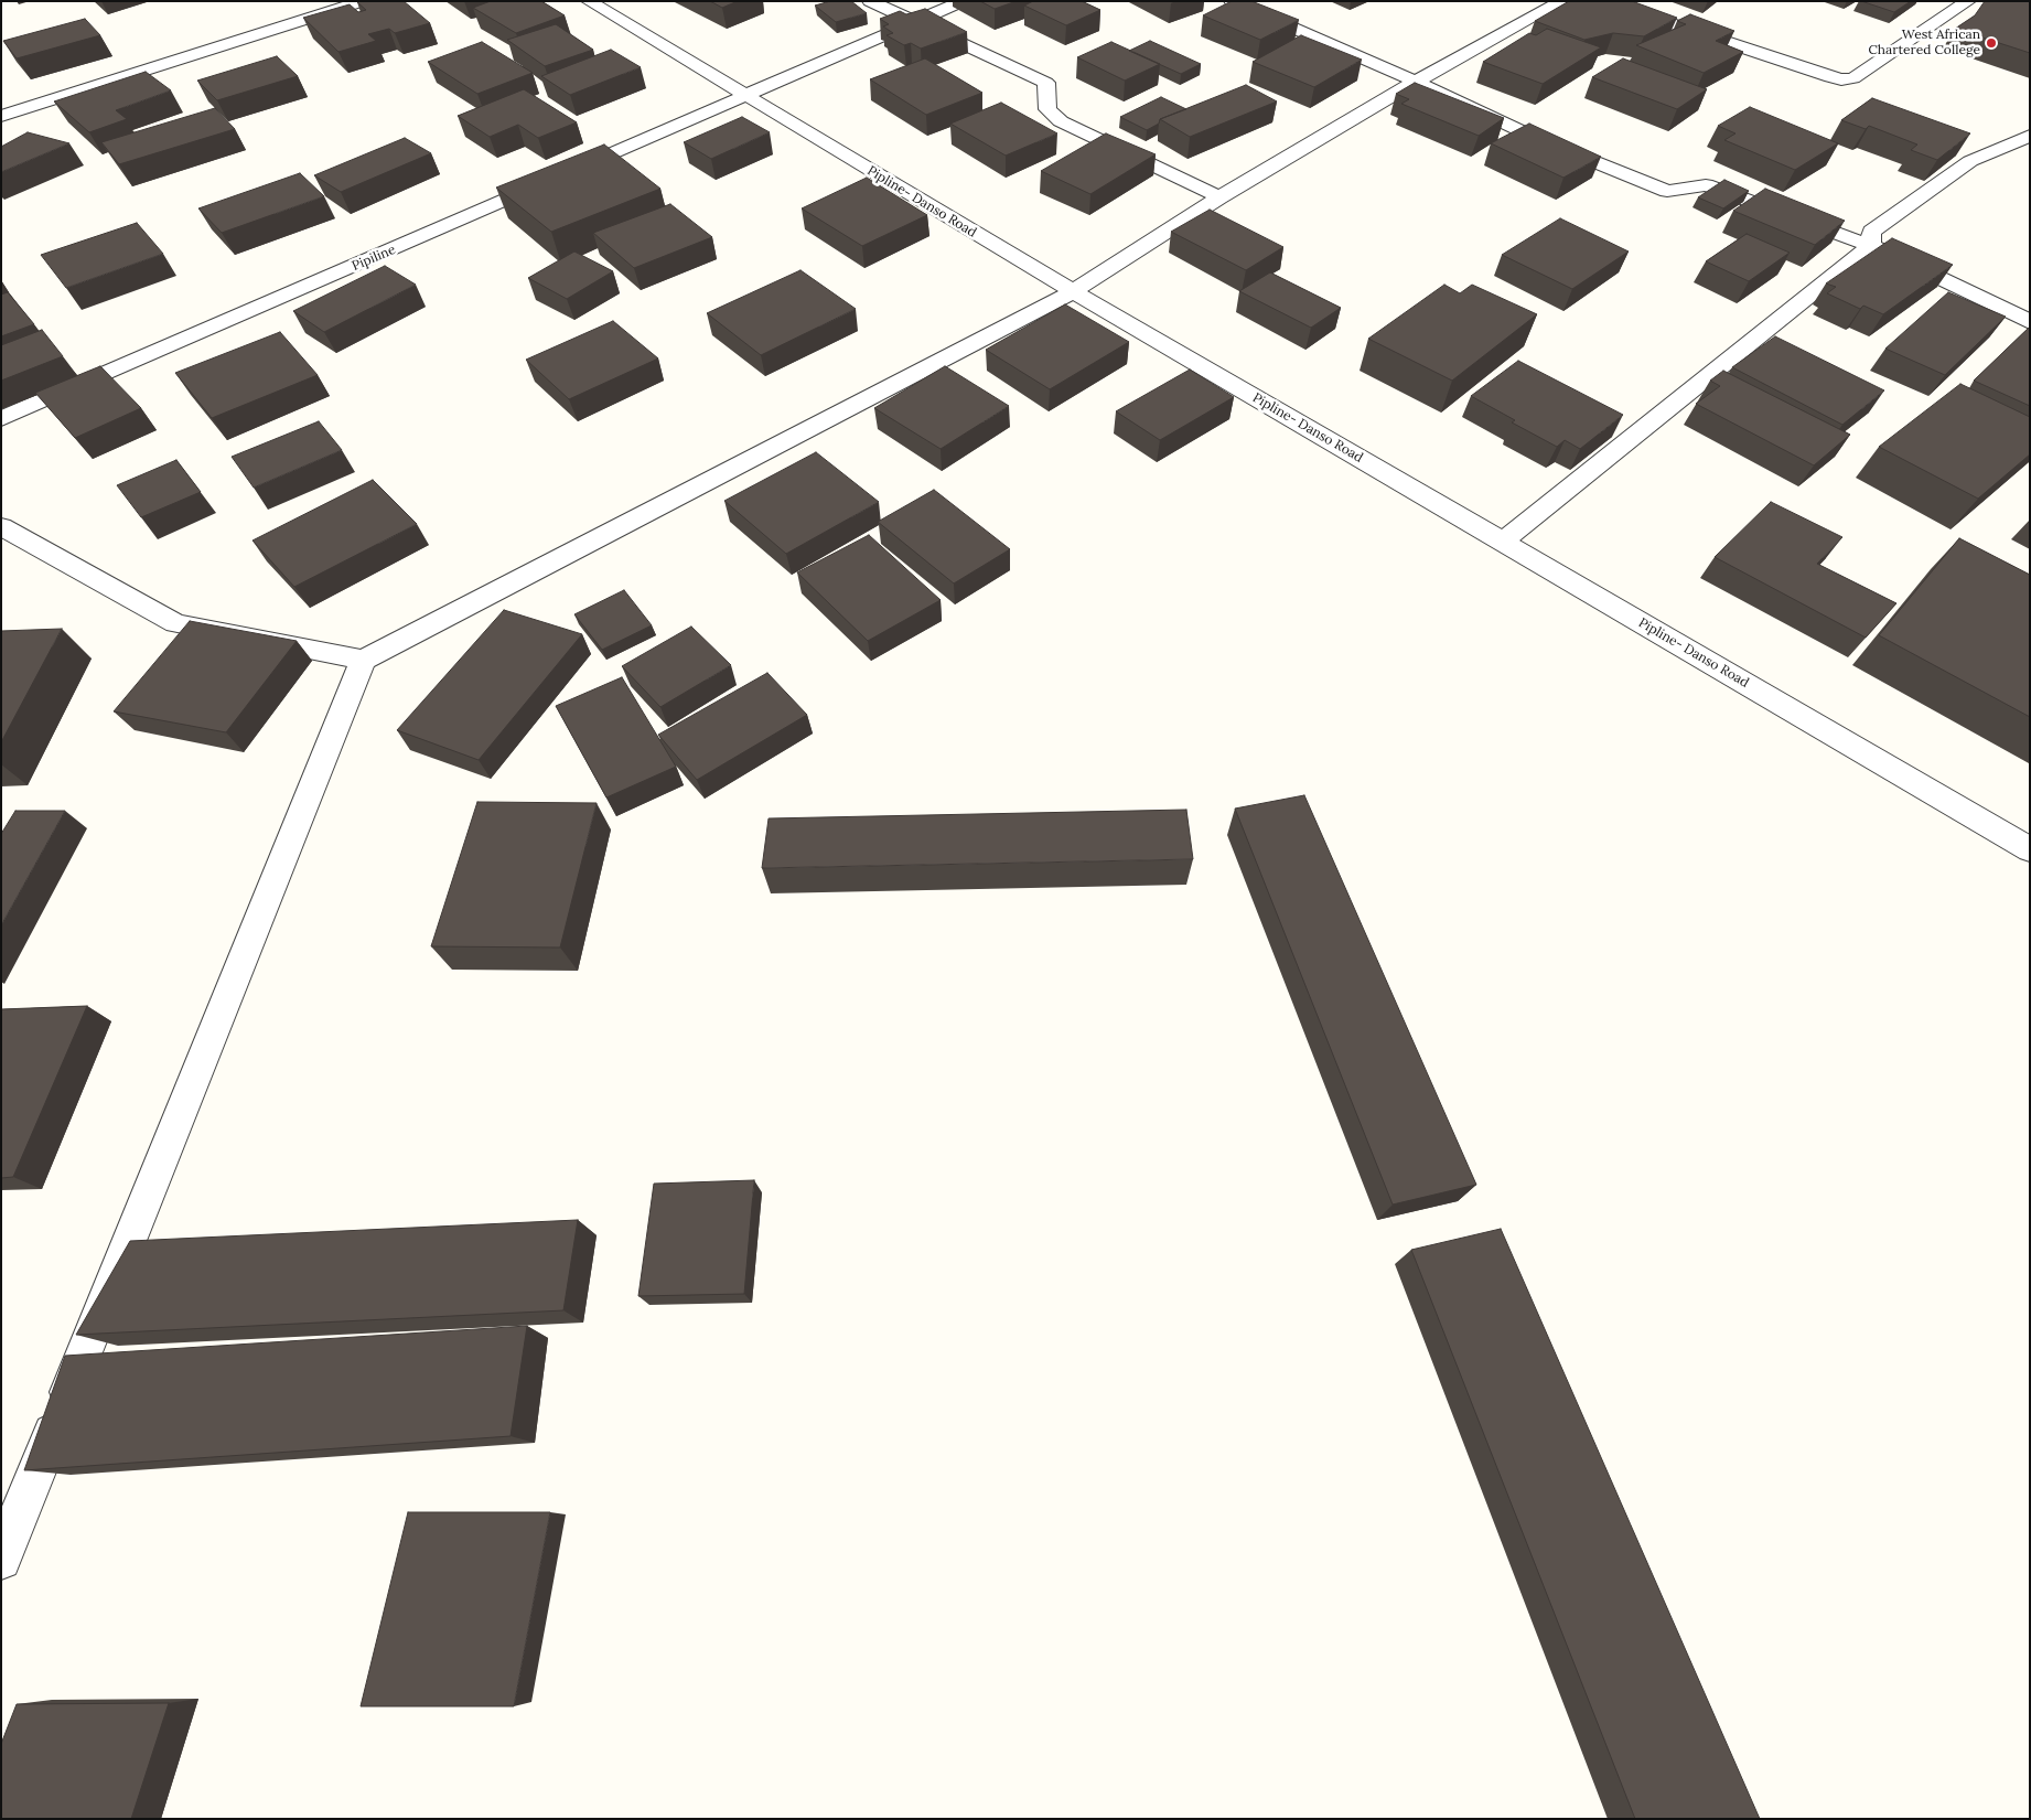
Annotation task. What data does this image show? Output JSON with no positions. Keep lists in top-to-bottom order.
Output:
{
  "streets": {
    "street": ["Pipline- Danso Road", "Pipiline"]
  },
  "crossings": [
    ["Pipline- Danso Road", "Pipiline"]
  ],
  "places": ["West African Chartered College"]
}
